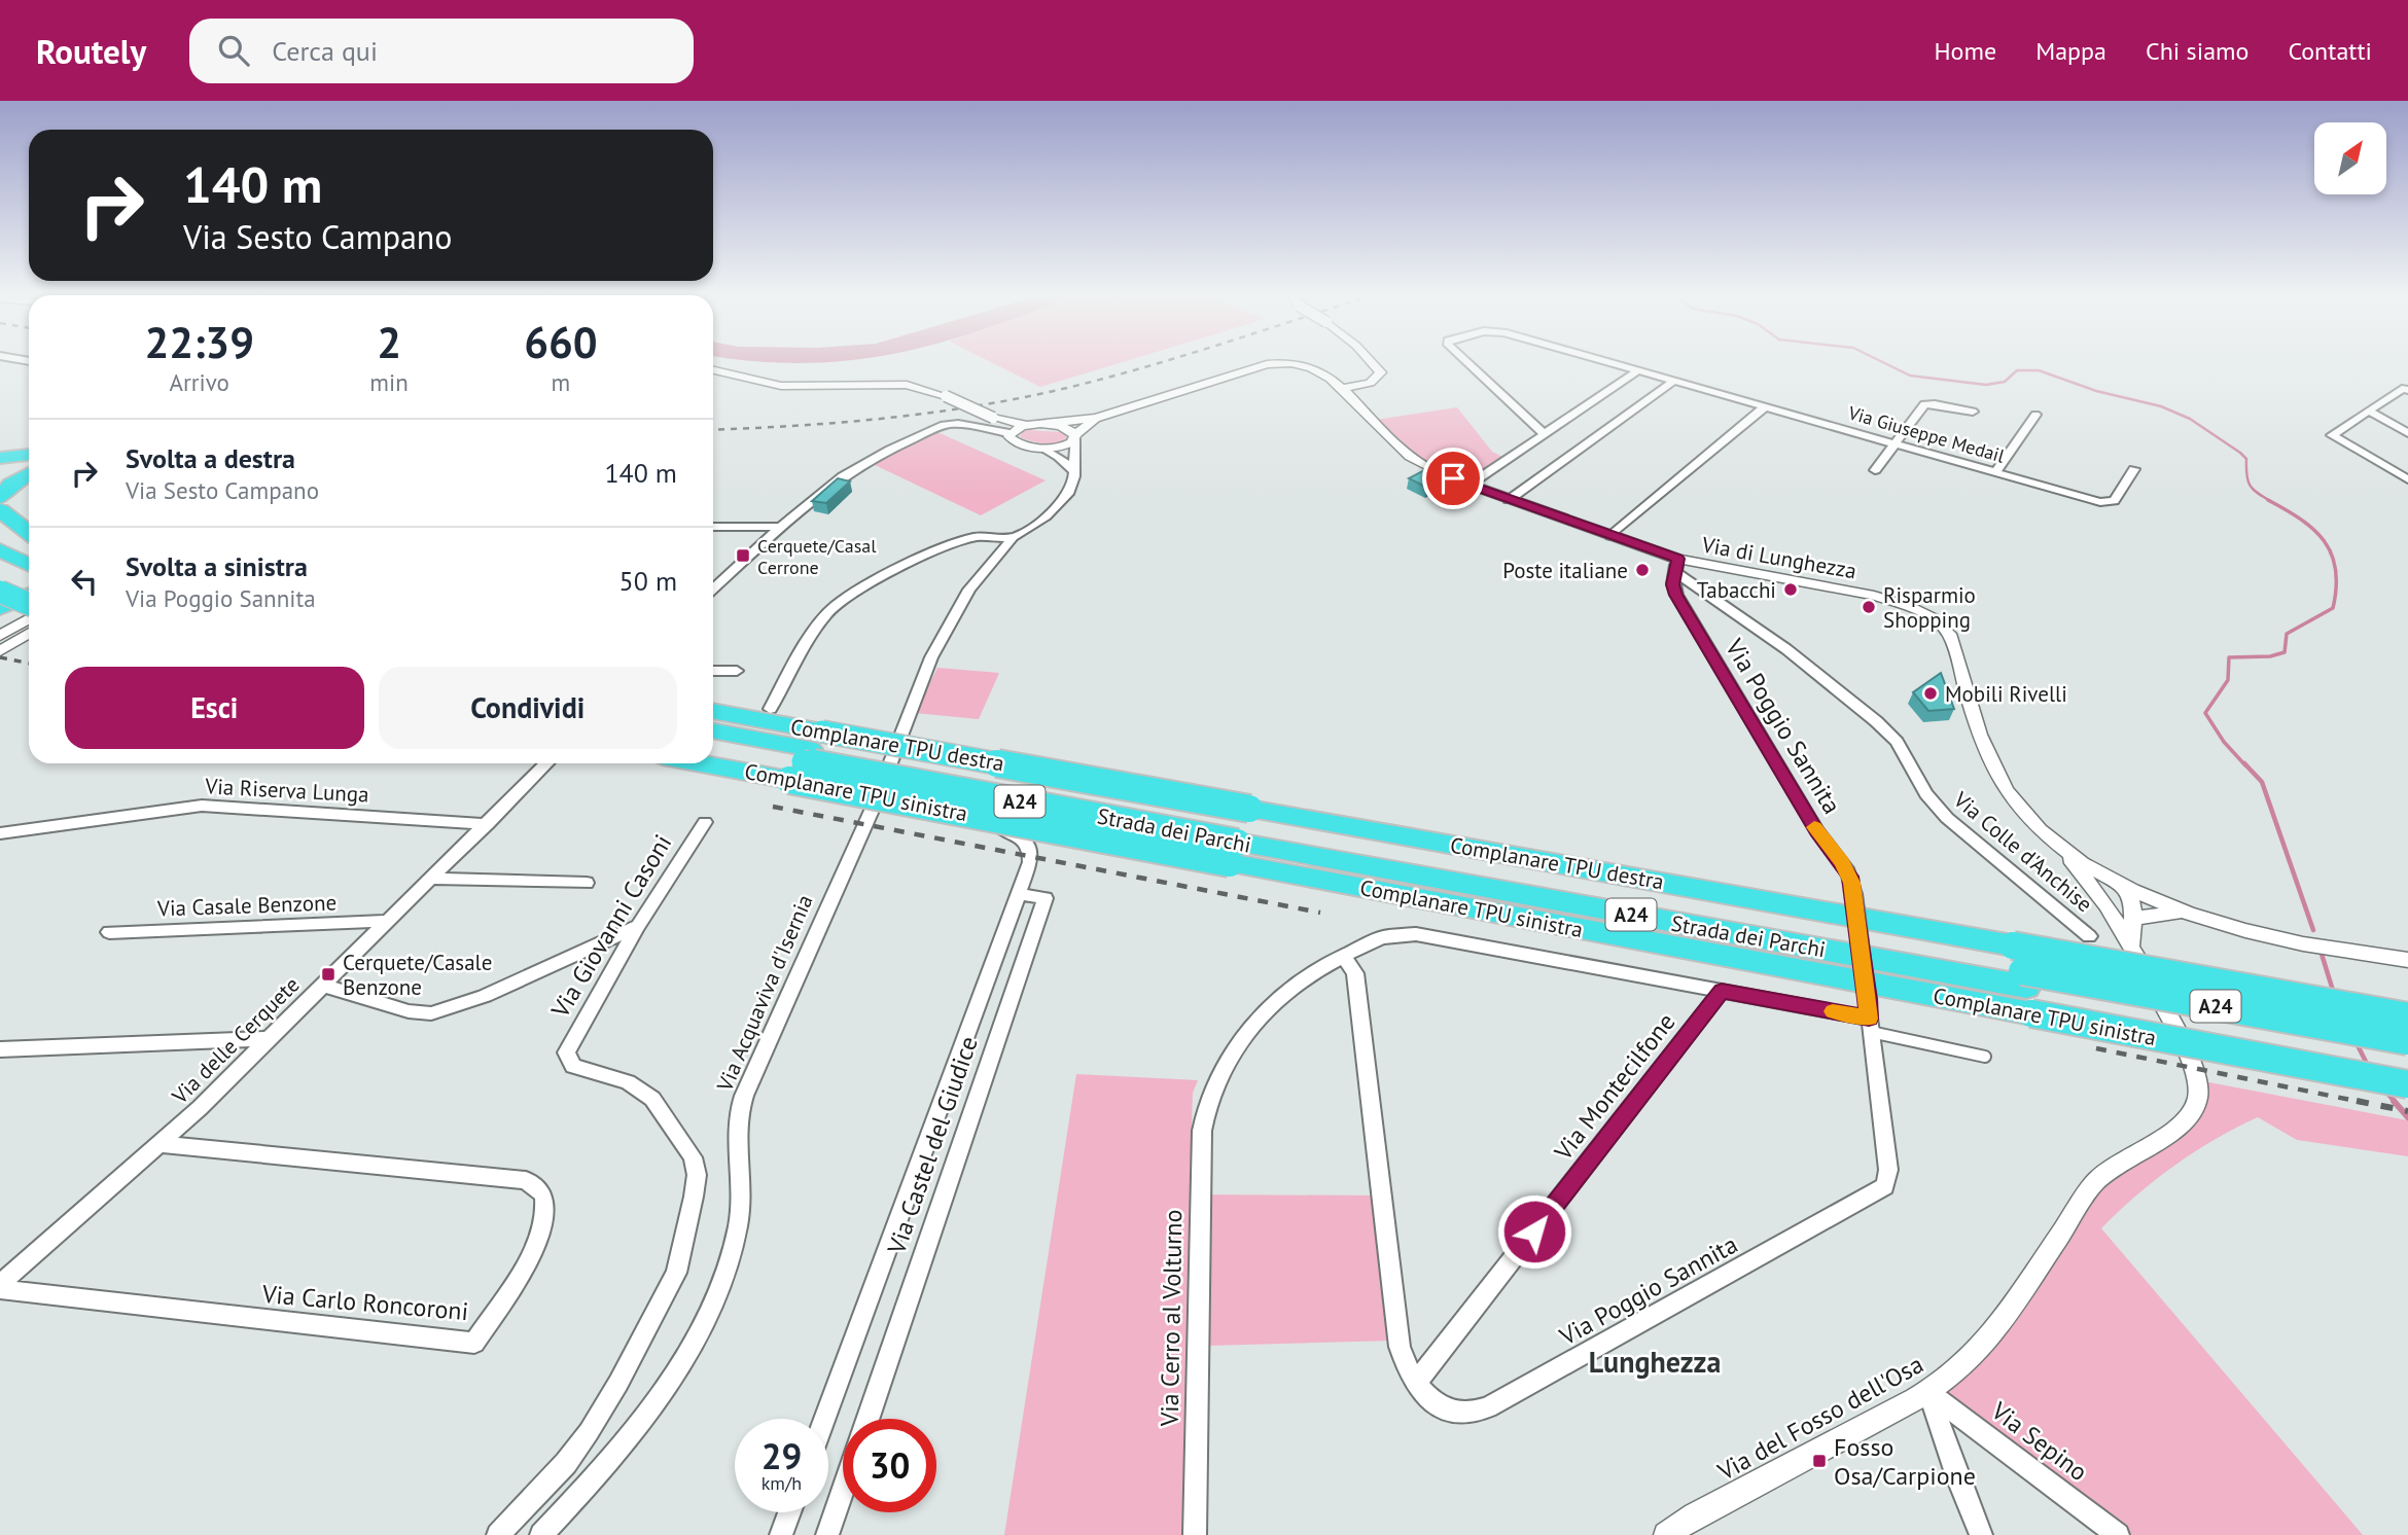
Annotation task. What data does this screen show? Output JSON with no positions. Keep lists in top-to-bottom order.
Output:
{
  "streets": {
    "highway": [
      "Complanare TPU destra",
      "Complanare TPU sinistra",
      "A24",
      "Strada dei Parchi"
    ],
    "street": [
      "Via Giuseppe Medail",
      "Via di Lunghezza",
      "Via Poggio Sannita",
      "Via Riserva Lunga",
      "Via Colle d'Anchise",
      "Via Casale Benzone",
      "Via Giovanni Casoni",
      "Via Acquaviva d'Isernia",
      "Via delle Cerquete",
      "Via Montecilfone",
      "Via Castel del Giudice",
      "Via Carlo Roncoroni",
      "Via Cerro al Volturno",
      "Via del Fosso dell'Osa",
      "Via Sepino"
    ]
  },
  "crossings": [
    ["Via di Lunghezza", "Via Poggio Sannita"],
    ["Via di Lunghezza", "Via Colle d'Anchise"],
    ["Via di Lunghezza", "Via del Fosso dell'Osa"],
    ["Via Poggio Sannita", "Via Colle d'Anchise"],
    ["Via Poggio Sannita", "Via Montecilfone"],
    ["Via Poggio Sannita", "Via Cerro al Volturno"],
    ["Complanare TPU destra", "Complanare TPU sinistra"],
    ["Complanare TPU destra", "Strada dei Parchi"],
    ["Via Riserva Lunga", "Via delle Cerquete"],
    ["Complanare TPU sinistra", "Strada dei Parchi"],
    ["Via Casale Benzone", "Via delle Cerquete"],
    ["Via Acquaviva d'Isernia", "Via Castel del Giudice"],
    ["Via delle Cerquete", "Via Carlo Roncoroni"],
    ["Via del Fosso dell'Osa", "Via Sepino"]
  ],
  "districts": ["Lunghezza"],
  "places": {
    "transit": ["Cerquete/Casal Cerrone", "Cerquete/Casale Benzone", "Fosso Osa/Carpione"],
    "other": [
      "Poste italiane",
      "Tabacchi",
      "Risparmio Shopping",
      "Mobili Rivelli"
    ]
  },
  "north": "top right",
  "page": {
    "header": "Routely",
    "search": "Cerca qui",
    "nav": [
      "Home",
      "Mappa",
      "Chi siamo",
      "Contatti"
    ],
    "turn": ["140 m", "Via Sesto Campano"],
    "eta": [
      "22:39",
      "Arrivo",
      "2",
      "min",
      "660",
      "m"
    ],
    "list": [
      {
        "name": "Svolta a destra",
        "note": "Via Sesto Campano",
        "value": "140 m"
      },
      {
        "name": "Svolta a sinistra",
        "note": "Via Poggio Sannita",
        "value": "50 m"
      }
    ],
    "buttons": ["Esci", "Condividi"],
    "speed": "29 km/h",
    "limit": "30"
  }
}
